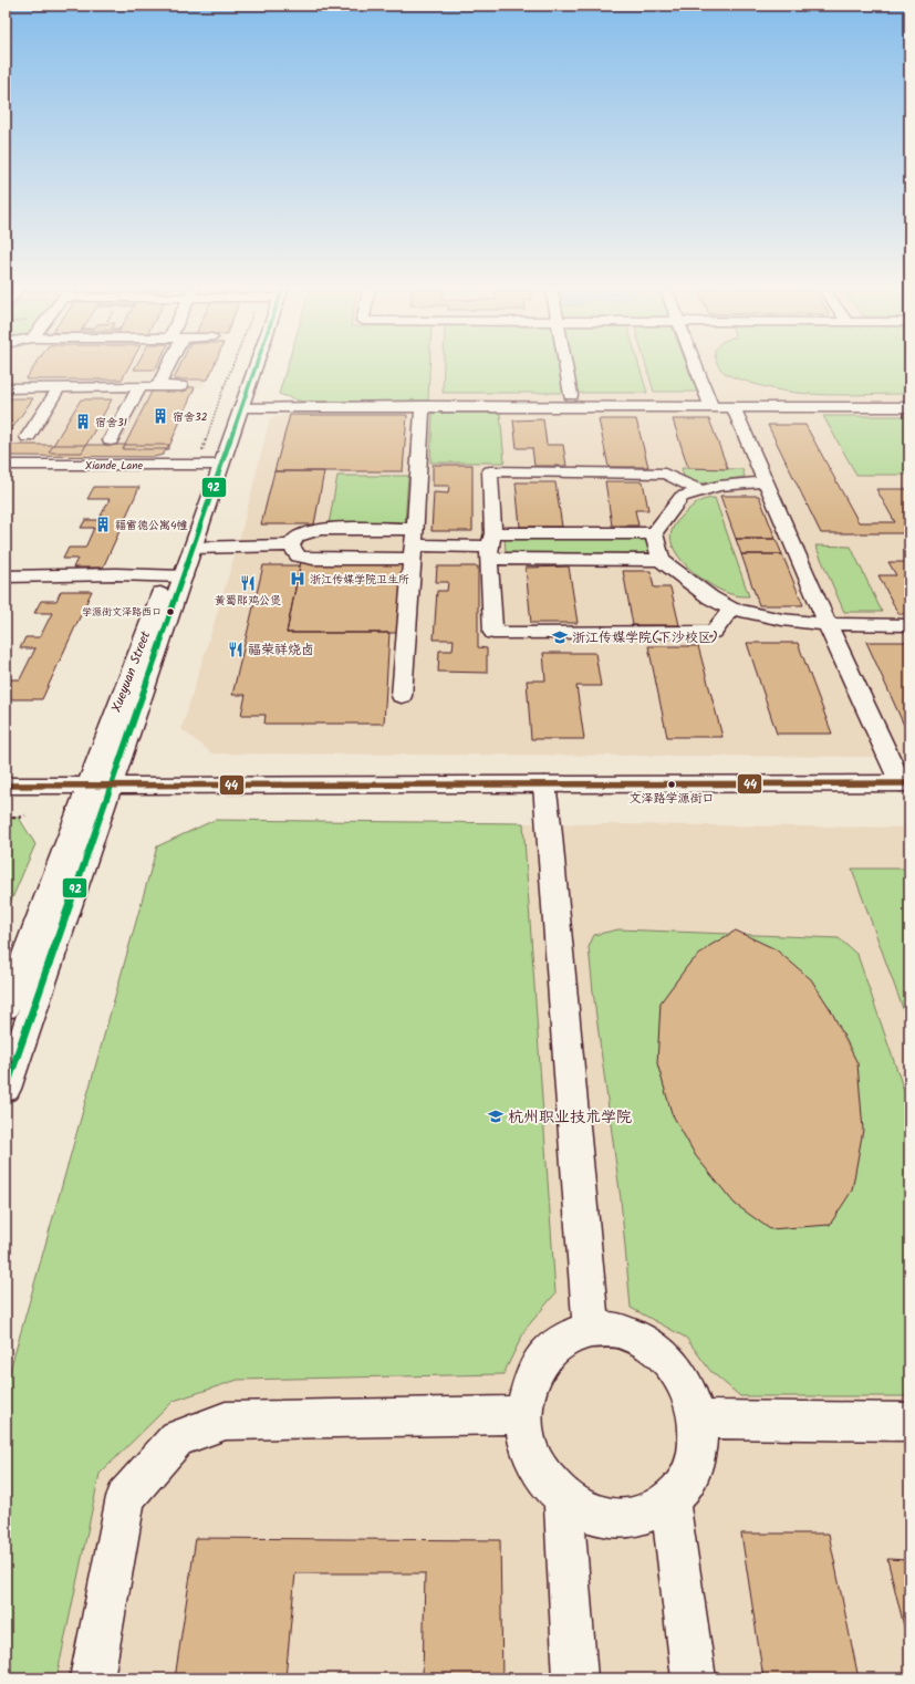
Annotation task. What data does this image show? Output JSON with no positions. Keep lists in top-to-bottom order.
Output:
{
  "streets": {
    "street": ["Xiande Lane", "Xueyuan Street"]
  },
  "crossings": [
    ["Xiande Lane", "Xueyuan Street"]
  ],
  "places": {
    "building": ["宿舍32", "宿舍31", "福雷德公寓4幢"],
    "hospital": ["浙江传媒学院卫生所"],
    "restaurant": ["黄蜀郎鸡公煲", "福荣祥烧卤"],
    "other": ["学源街文泽路西口", "文泽路学源街口"],
    "school or university": ["浙江传媒学院(下沙校区)", "杭州职业技术学院"]
  },
  "lines": ["transit line 92", "transit line 44"]
}
